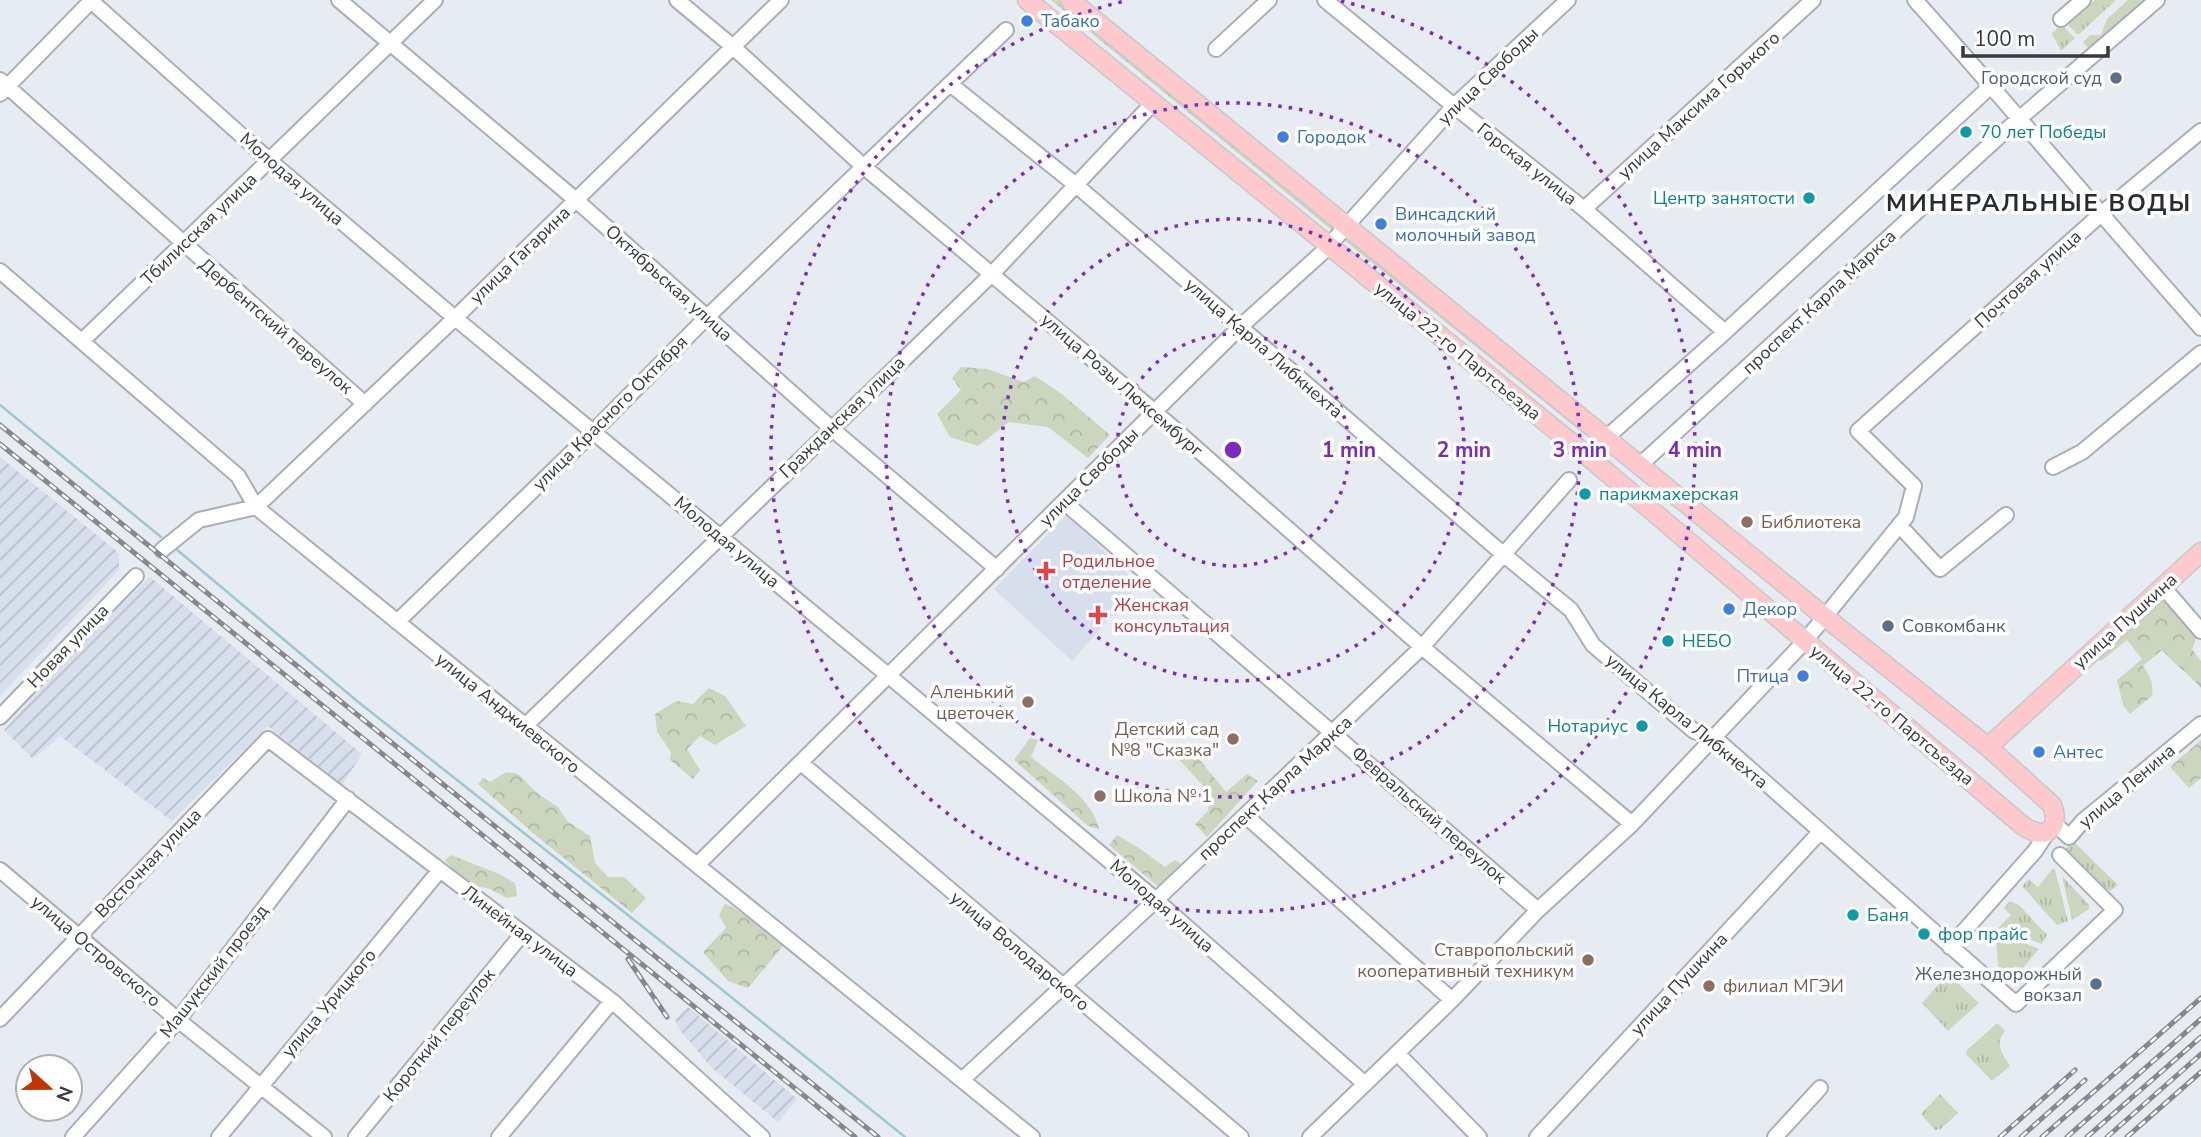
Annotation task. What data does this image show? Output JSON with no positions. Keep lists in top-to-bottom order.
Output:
{
  "streets": {
    "main road": ["улица 22-го Партсъезда", "улица Пушкина"],
    "street": [
      "улица Свободы",
      "улица Максима Горького",
      "Горская улица",
      "Молодая улица",
      "Тбилисская улица",
      "улица Гагарина",
      "Почтовая улица",
      "Октябрьская улица",
      "проспект Карла Маркса",
      "Дербентский переулок",
      "улица Карла Либкнехта",
      "улица Розы Люксембург",
      "улица Красного Октября",
      "Гражданская улица",
      "Новая улица",
      "улица Анджиевского",
      "улица Ленина",
      "Февральский переулок",
      "Восточная улица",
      "Линейная улица",
      "улица Островского",
      "улица Володарского",
      "Машукский проезд",
      "улица Урицкого",
      "Короткий переулок"
    ]
  },
  "crossings": [
    ["улица Свободы", "Горская улица"],
    ["улица Свободы", "Молодая улица"],
    ["улица Свободы", "Октябрьская улица"],
    ["улица Свободы", "улица Карла Либкнехта"],
    ["улица Свободы", "улица 22-го Партсъезда"],
    ["улица Свободы", "улица Розы Люксембург"],
    ["улица Свободы", "улица Анджиевского"],
    ["улица Свободы", "Февральский переулок"],
    ["улица Свободы", "улица Володарского"],
    ["улица Максима Горького", "Горская улица"],
    ["Молодая улица", "Тбилисская улица"],
    ["Молодая улица", "улица Гагарина"],
    ["Молодая улица", "проспект Карла Маркса"],
    ["Молодая улица", "улица Красного Октября"],
    ["Молодая улица", "Гражданская улица"],
    ["Тбилисская улица", "Октябрьская улица"],
    ["Тбилисская улица", "Дербентский переулок"],
    ["Тбилисская улица", "улица Анджиевского"],
    ["улица Гагарина", "Октябрьская улица"],
    ["улица Гагарина", "Дербентский переулок"],
    ["улица Гагарина", "улица Розы Люксембург"],
    ["улица Гагарина", "улица Анджиевского"],
    ["Октябрьская улица", "улица Красного Октября"],
    ["Октябрьская улица", "Гражданская улица"],
    ["проспект Карла Маркса", "улица Карла Либкнехта"],
    ["проспект Карла Маркса", "улица 22-го Партсъезда"],
    ["проспект Карла Маркса", "улица Розы Люксембург"],
    ["проспект Карла Маркса", "улица Анджиевского"],
    ["проспект Карла Маркса", "Февральский переулок"],
    ["проспект Карла Маркса", "улица Володарского"],
    ["улица Карла Либкнехта", "улица Красного Октября"],
    ["улица Карла Либкнехта", "Гражданская улица"],
    ["улица Карла Либкнехта", "улица Пушкина"],
    ["улица 22-го Партсъезда", "Гражданская улица"],
    ["улица 22-го Партсъезда", "улица Пушкина"],
    ["улица 22-го Партсъезда", "улица Ленина"],
    ["улица Розы Люксембург", "улица Красного Октября"],
    ["улица Розы Люксембург", "Гражданская улица"],
    ["улица Красного Октября", "улица Анджиевского"],
    ["Гражданская улица", "улица Анджиевского"],
    ["Восточная улица", "Линейная улица"],
    ["Восточная улица", "улица Островского"],
    ["Линейная улица", "Машукский проезд"],
    ["Линейная улица", "улица Урицкого"],
    ["Линейная улица", "Короткий переулок"],
    ["улица Островского", "Машукский проезд"],
    ["улица Островского", "улица Урицкого"]
  ],
  "districts": ["МИНЕРАЛЬНЫЕ ВОДЫ"],
  "places": {
    "other": [
      "Табако",
      "Городской суд",
      "70 лет Победы",
      "Городок",
      "Центр занятости",
      "Винсадский молочный завод",
      "парикмахерская",
      "Библиотека",
      "Декор",
      "Совкомбанк",
      "НЕБО",
      "Птица",
      "Аленький цветочек",
      "Нотариус",
      "Детский сад №8 \"Сказка\"",
      "Антес",
      "Школа № 1",
      "Баня",
      "фор прайс",
      "Ставропольский кооперативный техникум",
      "Железнодорожный вокзал",
      "филиал МГЭИ"
    ],
    "health": ["Родильное отделение", "Женская консультация"]
  },
  "scale_bar": "100 m",
  "north": "right",
  "rings": [
    "1 min",
    "2 min",
    "3 min",
    "4 min"
  ]
}
